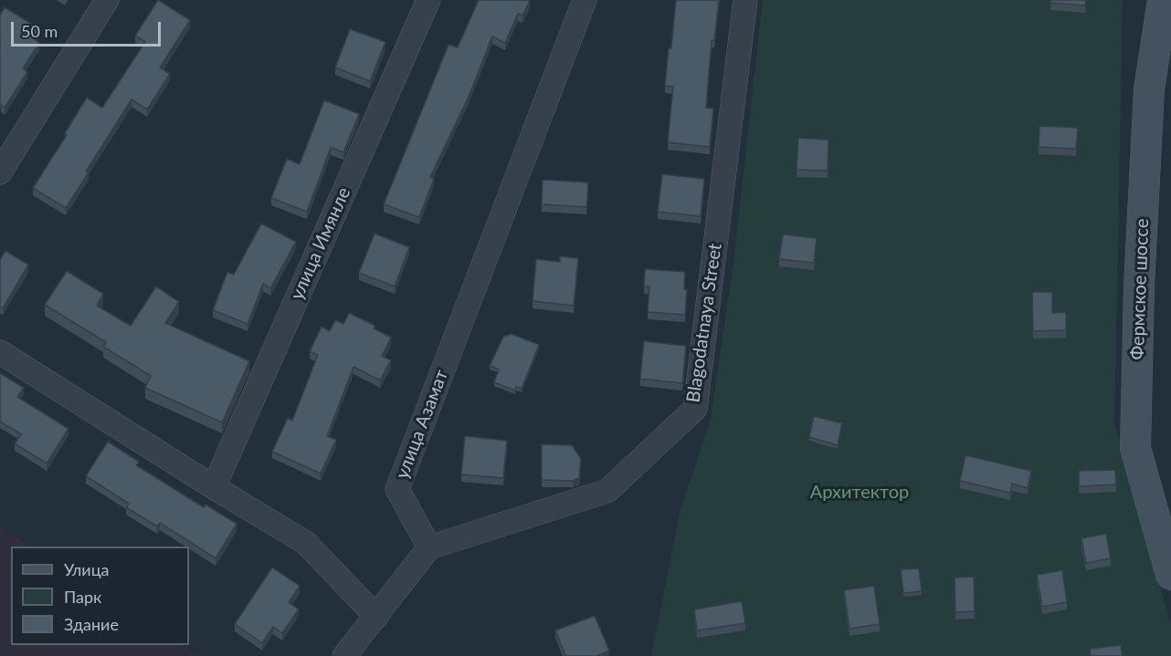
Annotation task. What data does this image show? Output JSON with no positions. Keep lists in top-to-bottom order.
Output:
{
  "streets": {
    "street": [
      "улица Имянле",
      "Фермское шоссе",
      "Blagodatnaya Street",
      "улица Азамат"
    ]
  },
  "crossings": [
    ["Blagodatnaya Street", "улица Азамат"]
  ],
  "parks": ["Архитектор"],
  "legend": ["Улица", "Парк", "Здание"],
  "scale_bar": "50 m"
}
